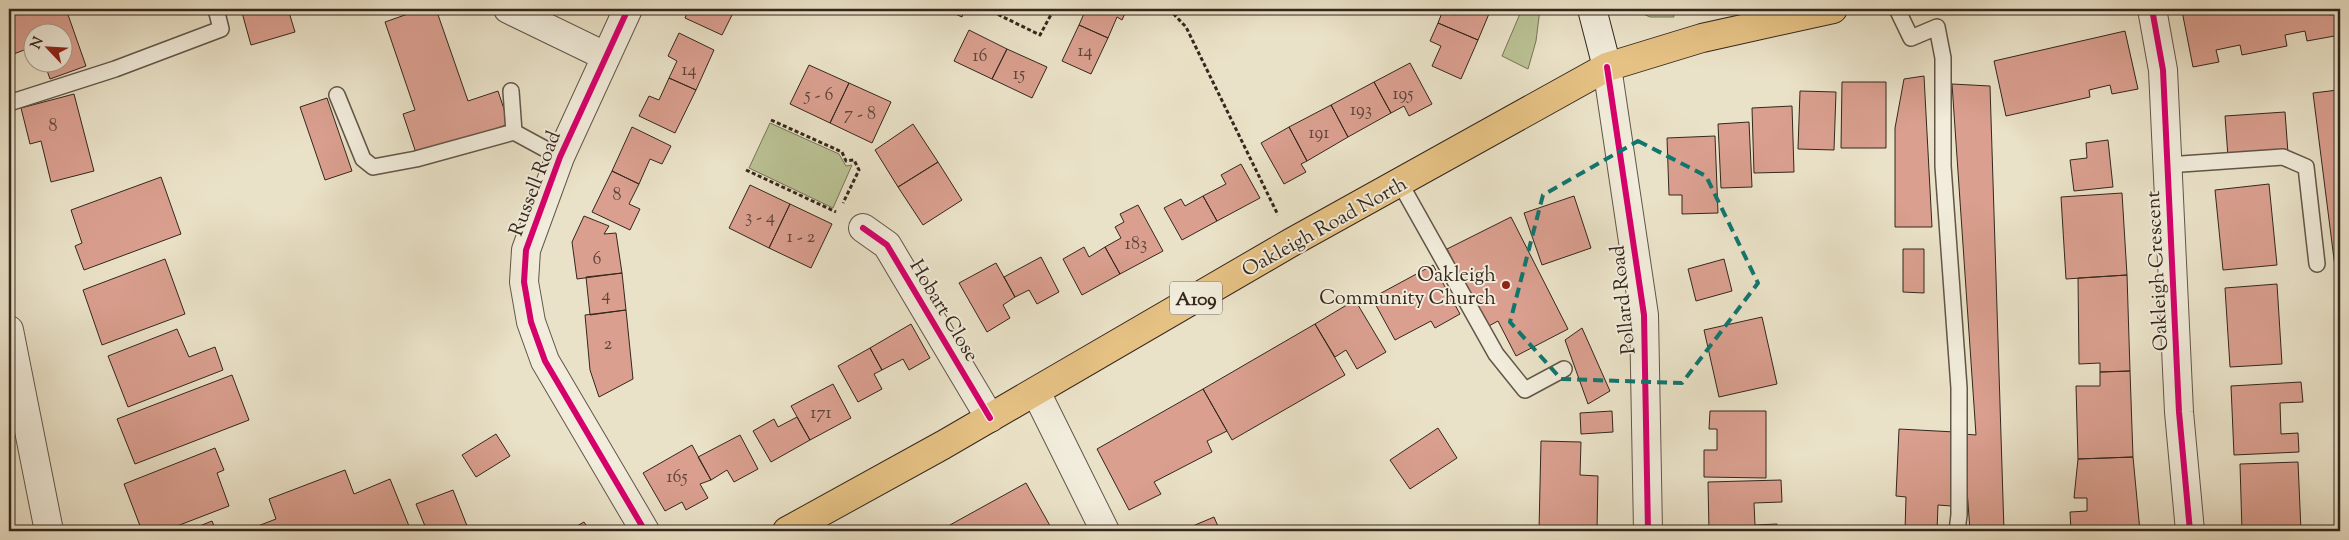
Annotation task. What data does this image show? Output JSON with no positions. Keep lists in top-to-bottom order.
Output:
{
  "streets": {
    "main road": ["Oakleigh Road North", "A109"],
    "street": [
      "Russell Road",
      "Oakleigh Crescent",
      "Pollard Road",
      "Hobart Close"
    ]
  },
  "crossings": [
    ["Oakleigh Road North", "Pollard Road"],
    ["Oakleigh Road North", "Hobart Close"]
  ],
  "places": ["Oakleigh Community Church"],
  "house_numbers": [
    "14",
    "16",
    "14",
    "15",
    "195",
    "5 - 6",
    "193",
    "7 - 8",
    "8",
    "191",
    "8",
    "3 - 4",
    "1 - 2",
    "183",
    "6",
    "4",
    "2",
    "171",
    "165"
  ],
  "north": "top left"
}
